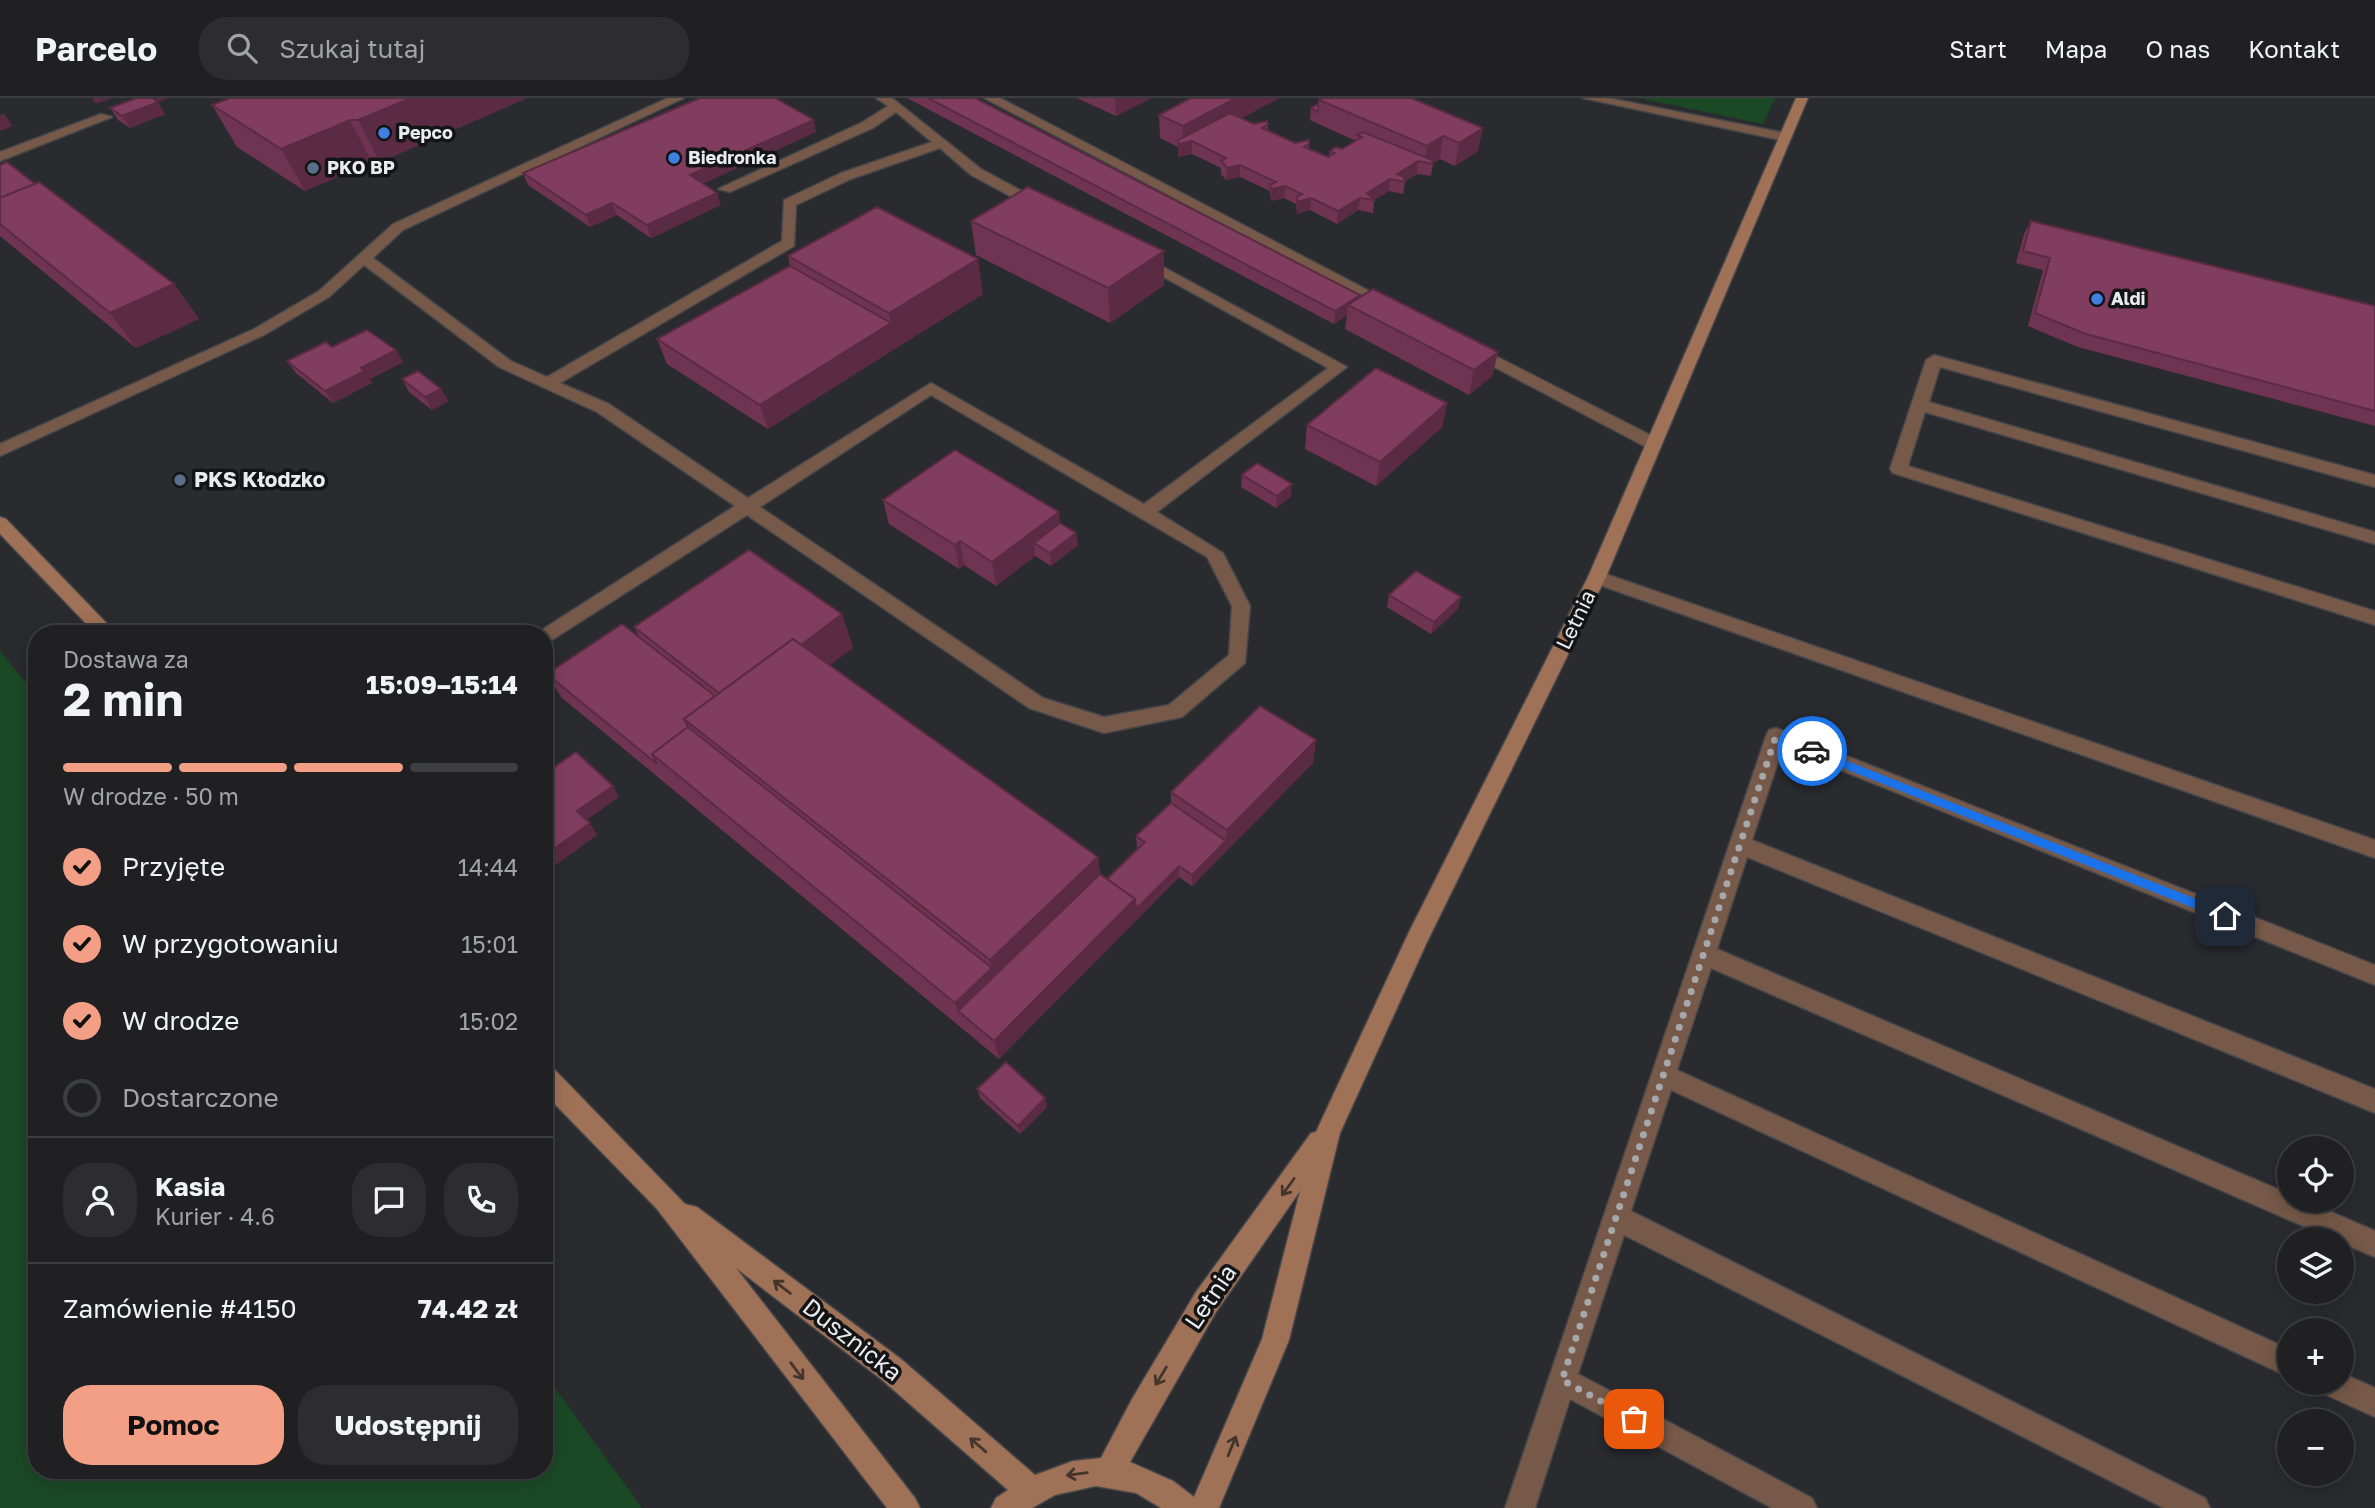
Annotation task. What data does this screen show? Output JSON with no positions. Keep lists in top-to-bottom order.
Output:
{
  "streets": {
    "street": ["Letnia", "Dusznicka"]
  },
  "places": [
    "Pepco",
    "Biedronka",
    "PKO BP",
    "Aldi",
    "PKS Kłodzko"
  ],
  "page": {
    "header": "Parcelo",
    "search": "Szukaj tutaj",
    "nav": [
      "Start",
      "Mapa",
      "O nas",
      "Kontakt"
    ],
    "heading": ["2 min", "Dostawa za", "15:09–15:14"],
    "panel": [
      "Kasia",
      "Kurier · 4.6",
      "Zamówienie #4150",
      "74.42 zł"
    ],
    "bar": "W drodze · 50 m",
    "list": [
      ["Przyjęte", "14:44"],
      ["W przygotowaniu", "15:01"],
      ["W drodze", "15:02"],
      "Dostarczone"
    ],
    "map_buttons": ["+", "−"],
    "buttons": ["Pomoc", "Udostępnij"]
  }
}
